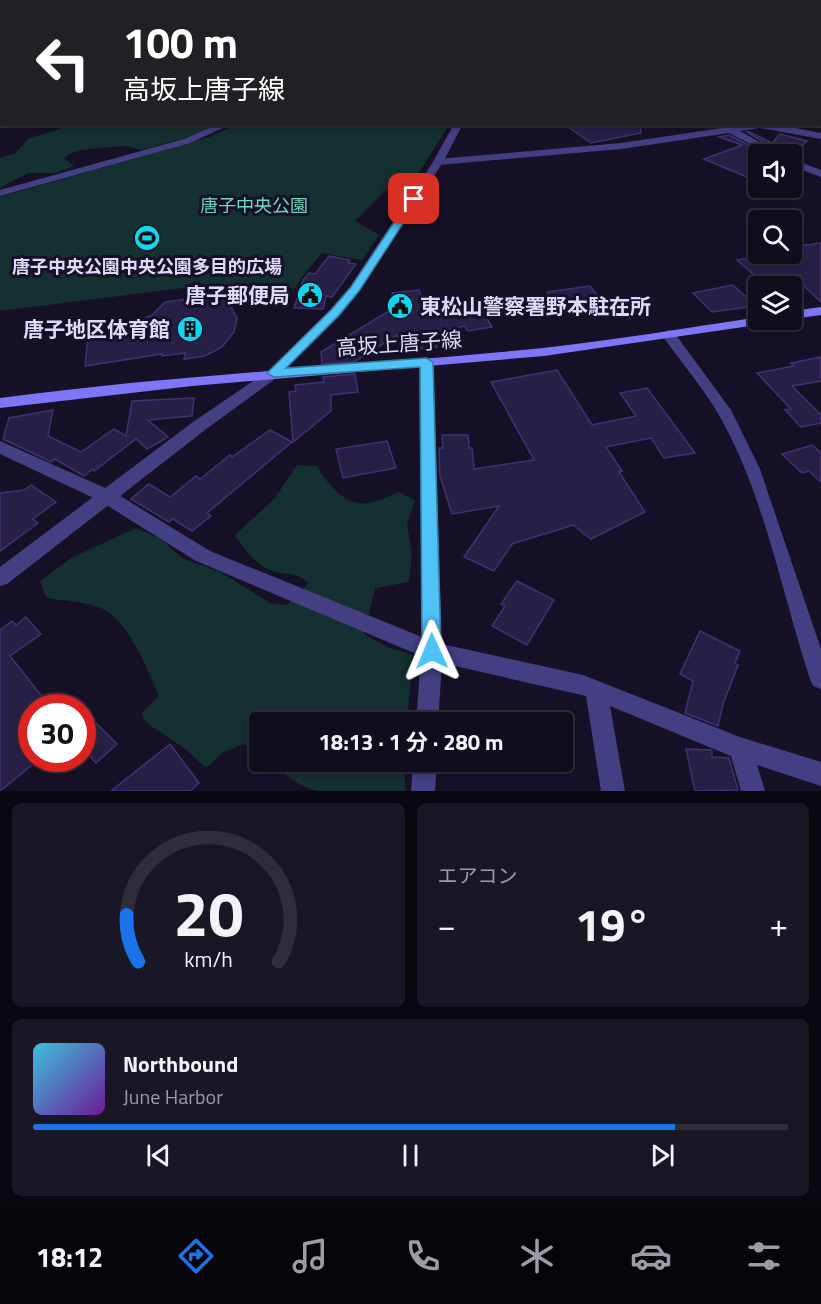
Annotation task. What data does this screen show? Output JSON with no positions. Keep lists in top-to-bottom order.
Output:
{
  "streets": {
    "main road": ["高坂上唐子線"]
  },
  "parks": ["唐子中央公園"],
  "places": {
    "sports": ["唐子中央公園中央公園多目的広場"],
    "public building": ["唐子郵便局", "東松山警察署野本駐在所"],
    "building": ["唐子地区体育館"]
  },
  "page": {
    "turn": ["100 m", "高坂上唐子線"],
    "limit": "30",
    "trip": "18:13 · 1 分 · 280 m",
    "tile": "エアコン",
    "heat": ["−", "19°", "+"],
    "song": ["Northbound", "June Harbor"],
    "tabs": "18:12",
    "gauge": ["20", "km/h"]
  }
}
